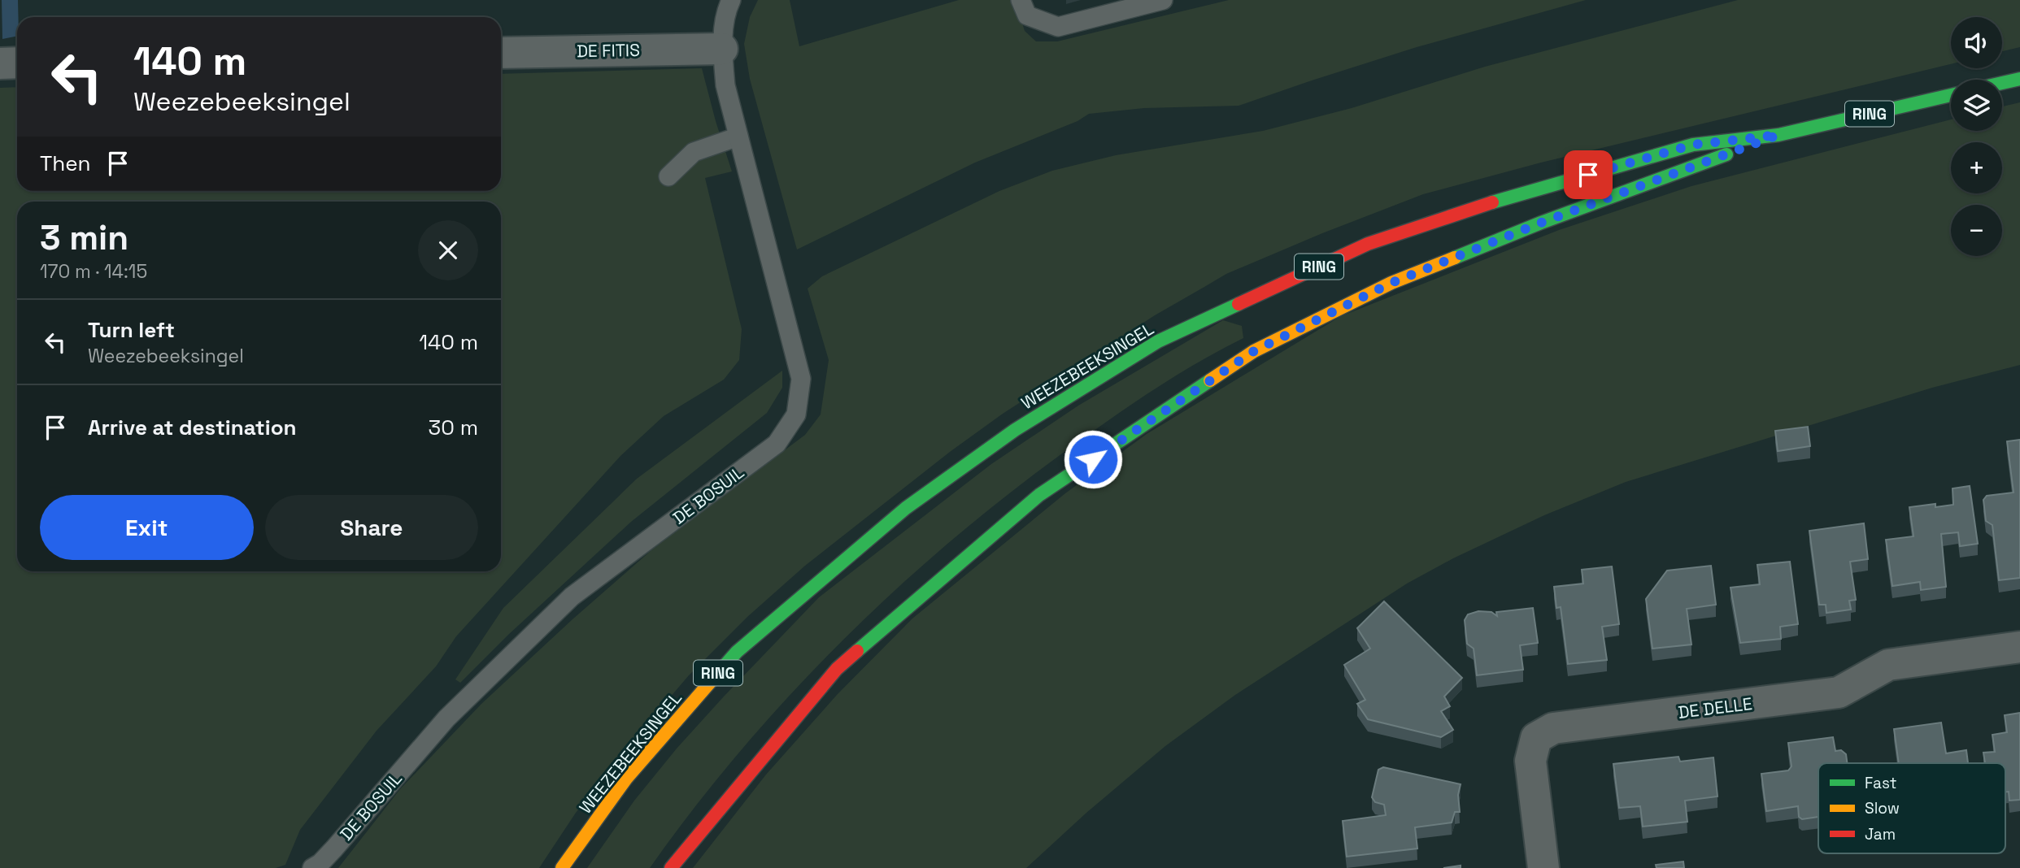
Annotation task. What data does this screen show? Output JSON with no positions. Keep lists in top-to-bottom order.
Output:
{
  "streets": {
    "main road": ["RING", "WEEZEBEEKSINGEL"],
    "street": ["DE FITIS", "DE DELLE"],
    "lane": ["DE BOSUIL"]
  },
  "crossings": [
    ["DE FITIS", "DE BOSUIL"]
  ],
  "legend": ["Fast", "Slow", "Jam"],
  "page": {
    "map_buttons": ["+", "−"],
    "turn": ["140 m", "Weezebeeksingel"],
    "then": "Then",
    "heading": ["3 min", "170 m · 14:15"],
    "list": [
      {
        "name": "Turn left",
        "note": "Weezebeeksingel",
        "value": "140 m"
      },
      {
        "name": "Arrive at destination",
        "value": "30 m"
      }
    ],
    "buttons": ["Exit", "Share"]
  }
}
